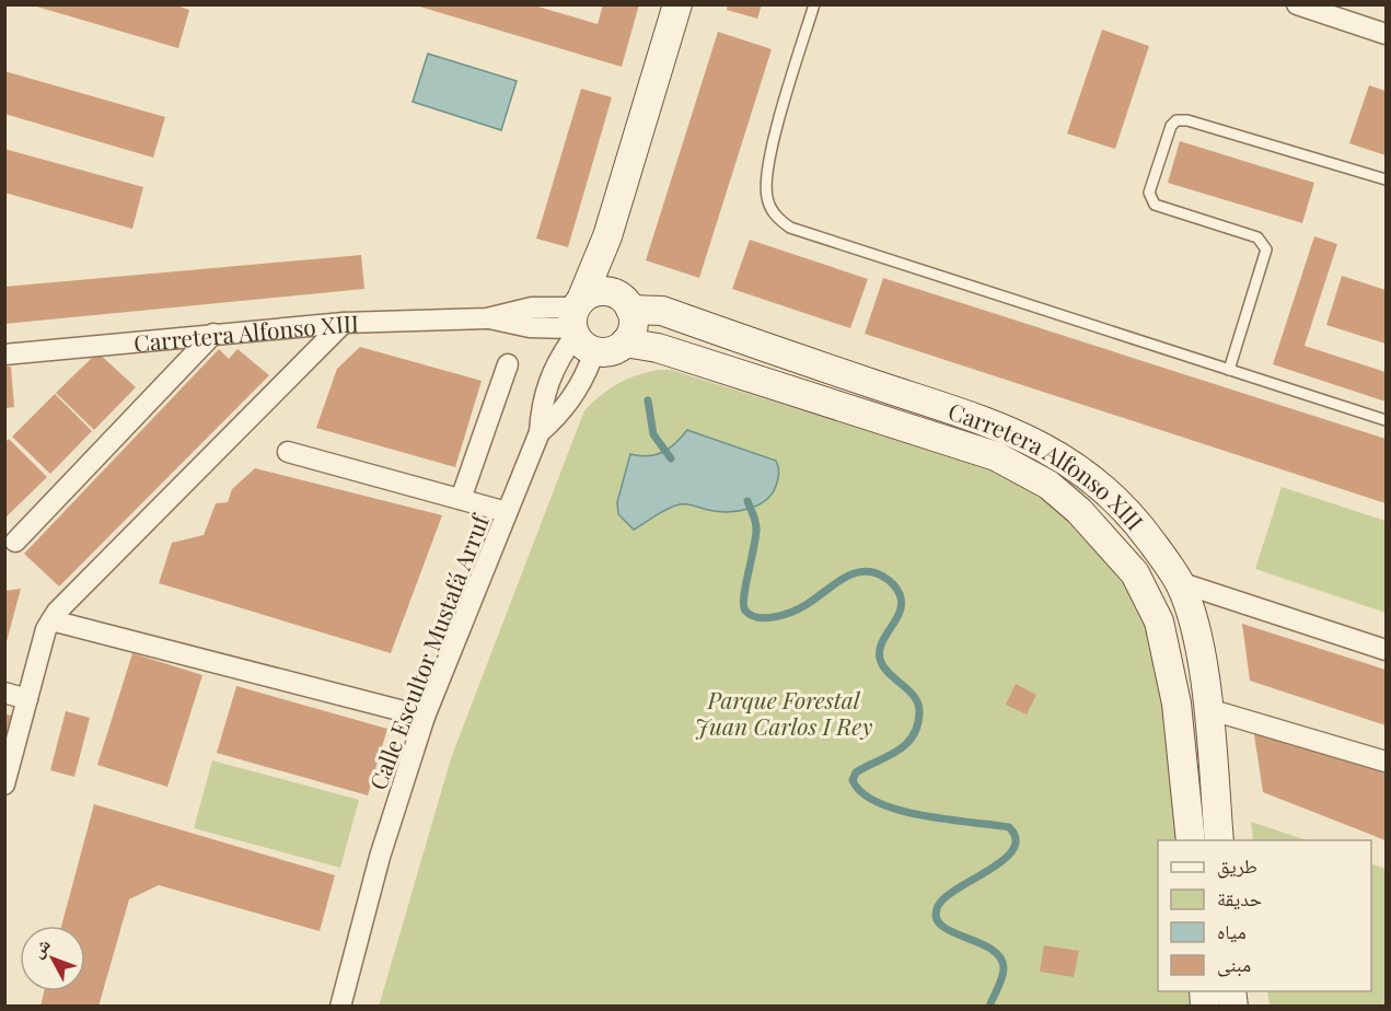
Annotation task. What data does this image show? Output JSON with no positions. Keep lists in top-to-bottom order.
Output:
{
  "streets": {
    "main road": ["Carretera Alfonso XIII"],
    "street": ["Calle Escultor Mustafá Arruf"]
  },
  "crossings": [
    ["Carretera Alfonso XIII", "Calle Escultor Mustafá Arruf"]
  ],
  "parks": ["Parque Forestal Juan Carlos I Rey"],
  "legend": [
    "طريق",
    "حديقة",
    "مياه",
    "مبنى"
  ],
  "north": "top left"
}
